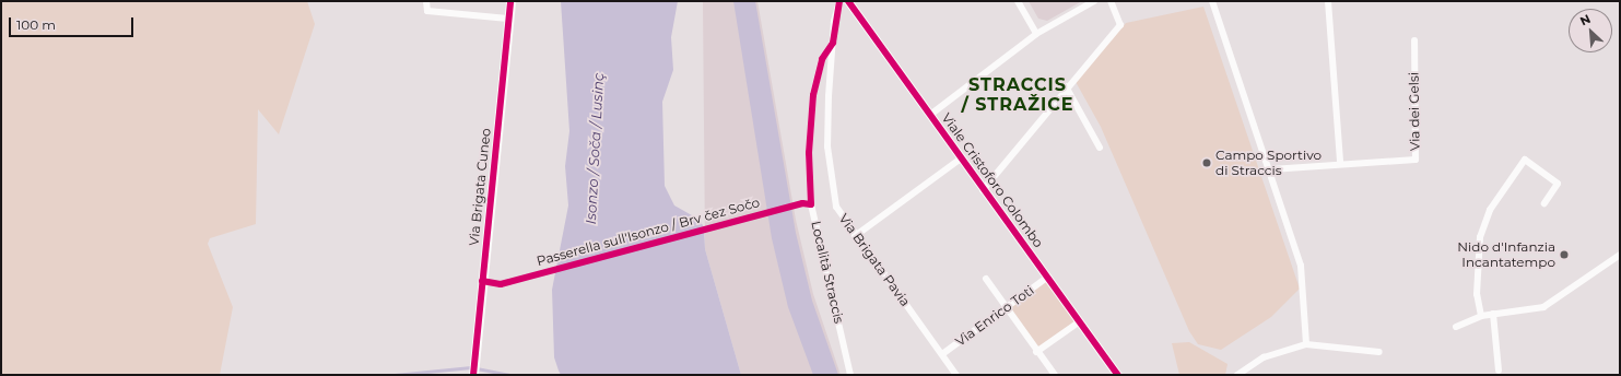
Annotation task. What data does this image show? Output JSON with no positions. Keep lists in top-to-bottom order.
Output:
{
  "streets": {
    "main road": ["Via Brigata Cuneo"],
    "street": [
      "Via dei Gelsi",
      "Viale Cristoforo Colombo",
      "Via Brigata Pavia",
      "Località Straccis",
      "Via Enrico Toti"
    ],
    "cycle path": ["Passerella sull'Isonzo / Brv čez Sočo"]
  },
  "crossings": [
    ["Viale Cristoforo Colombo", "Via Enrico Toti"],
    ["Via Brigata Pavia", "Località Straccis"],
    ["Via Brigata Pavia", "Via Enrico Toti"]
  ],
  "districts": ["STRACCIS / STRAŽICE"],
  "water": ["Isonzo / Soča / Lusinç"],
  "places": ["Campo Sportivo di Straccis", "Nido d'Infanzia Incantatempo"],
  "scale_bar": "100 m",
  "north": "top left"
}
